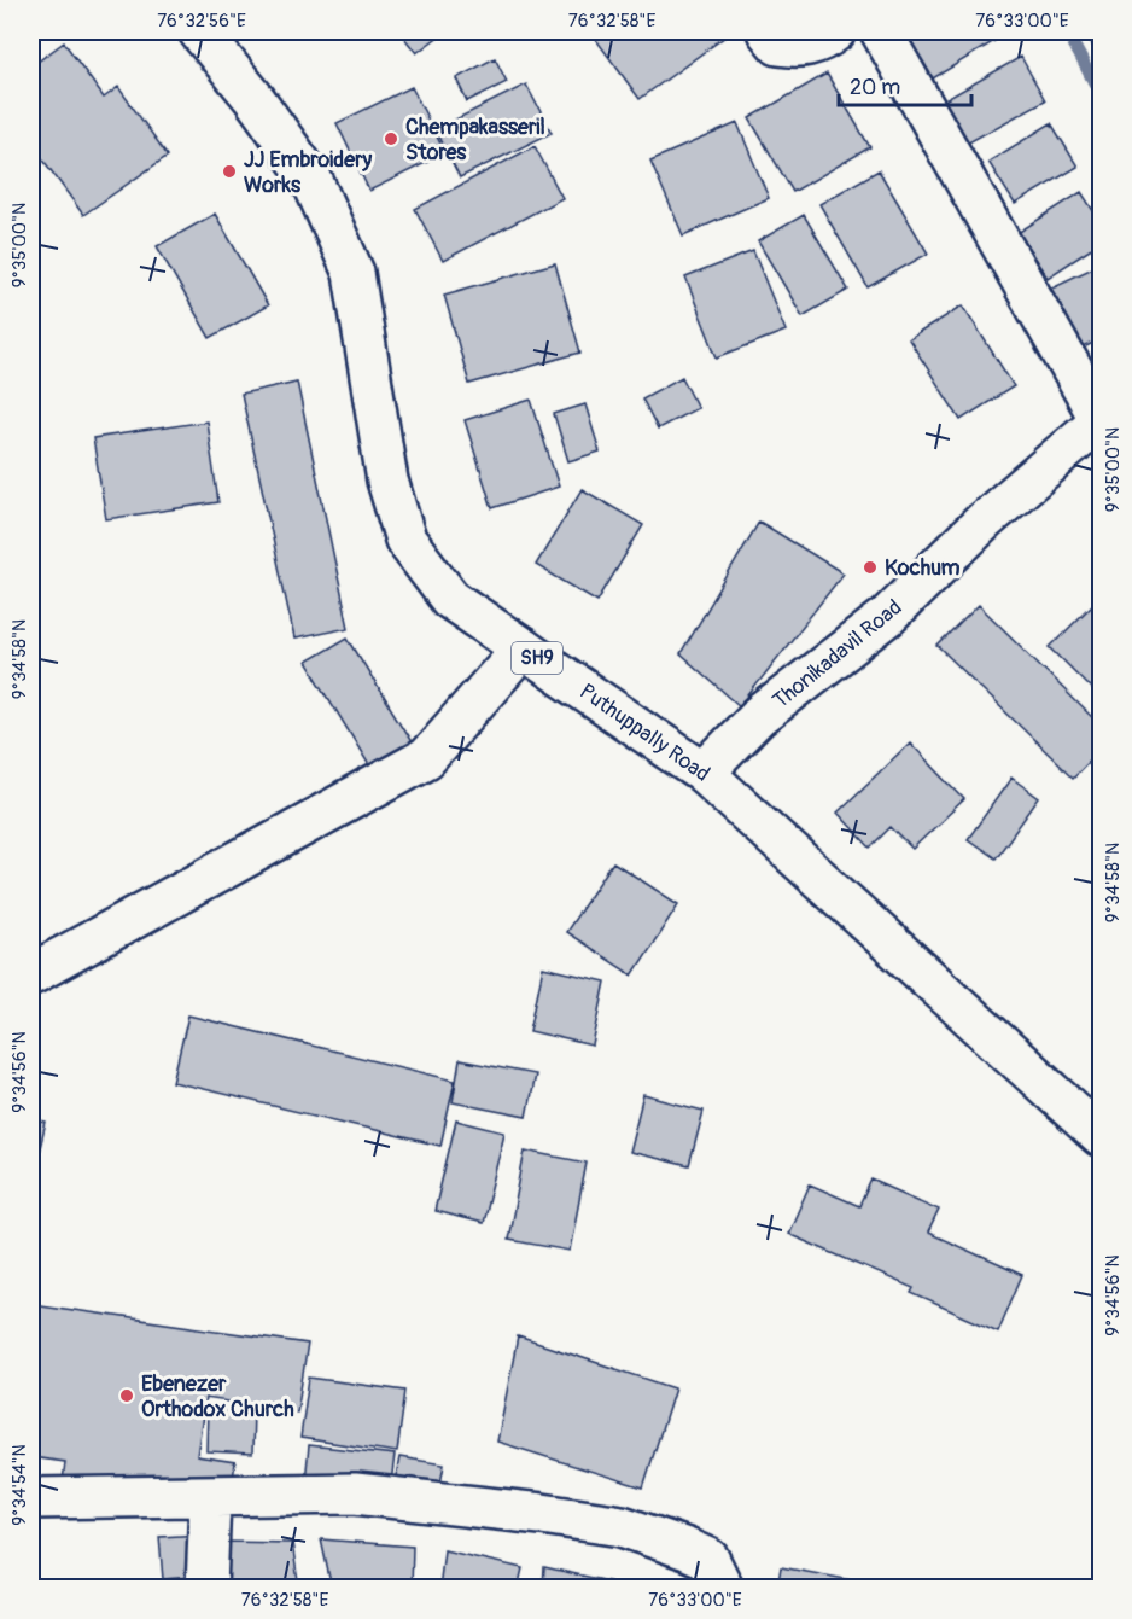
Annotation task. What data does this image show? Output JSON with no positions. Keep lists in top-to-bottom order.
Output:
{
  "streets": {
    "street": ["Thonikadavil Road", "SH9", "Puthuppally Road"]
  },
  "crossings": [
    ["Thonikadavil Road", "Puthuppally Road"]
  ],
  "places": [
    "Chempakasseril Stores",
    "JJ Embroidery Works",
    "Kochum",
    "Ebenezer Orthodox Church"
  ],
  "scale_bar": "20 m",
  "coordinates": [
    "76°32'56\"E",
    "76°32'58\"E",
    "76°33'00\"E",
    "9°35'00\"N",
    "9°34'58\"N",
    "9°34'56\"N",
    "9°34'54\"N"
  ]
}
